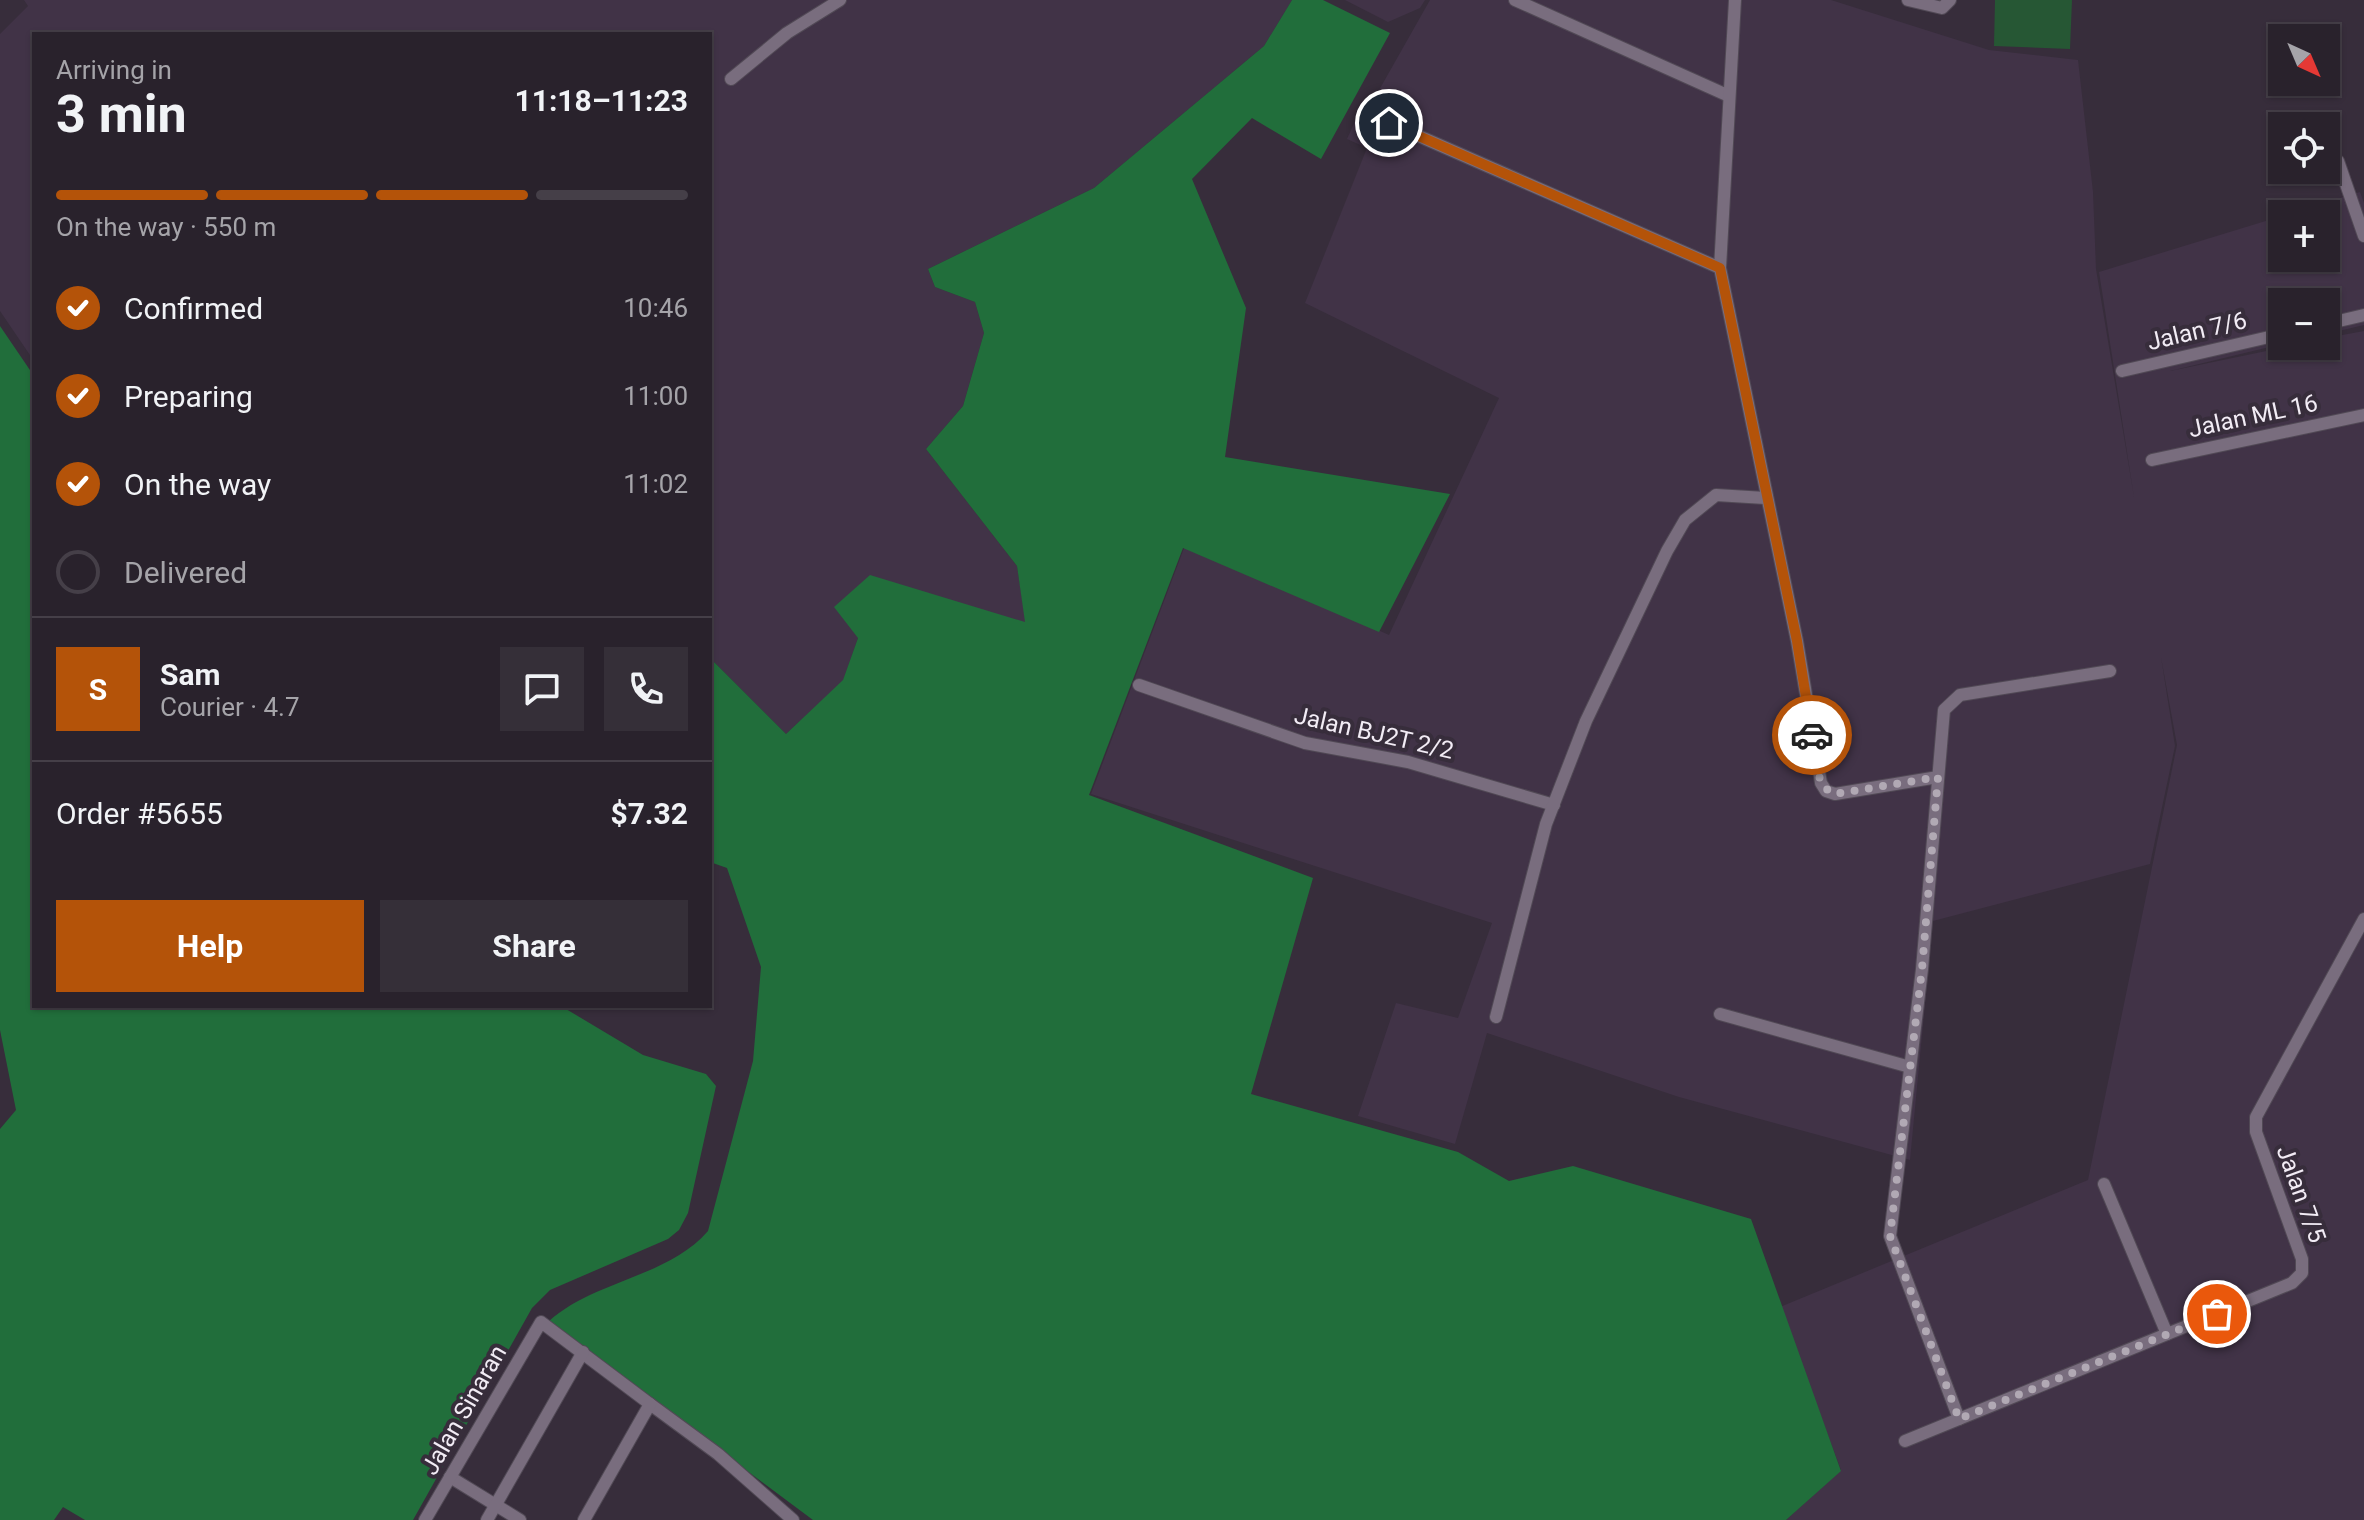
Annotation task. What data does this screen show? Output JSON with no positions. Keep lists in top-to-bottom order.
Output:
{
  "streets": {
    "street": [
      "Jalan 7/6",
      "Jalan ML 16",
      "Jalan BJ2T 2/2",
      "Jalan 7/5",
      "Jalan Sinaran"
    ]
  },
  "north": "bottom right",
  "page": {
    "map_buttons": ["+", "−"],
    "heading": ["3 min", "Arriving in", "11:18–11:23"],
    "panel": [
      "Sam",
      "Courier · 4.7",
      "Order #5655",
      "$7.32"
    ],
    "bar": "On the way · 550 m",
    "list": [
      ["Confirmed", "10:46"],
      ["Preparing", "11:00"],
      ["On the way", "11:02"],
      "Delivered"
    ],
    "round": "S",
    "buttons": ["Help", "Share"]
  }
}
